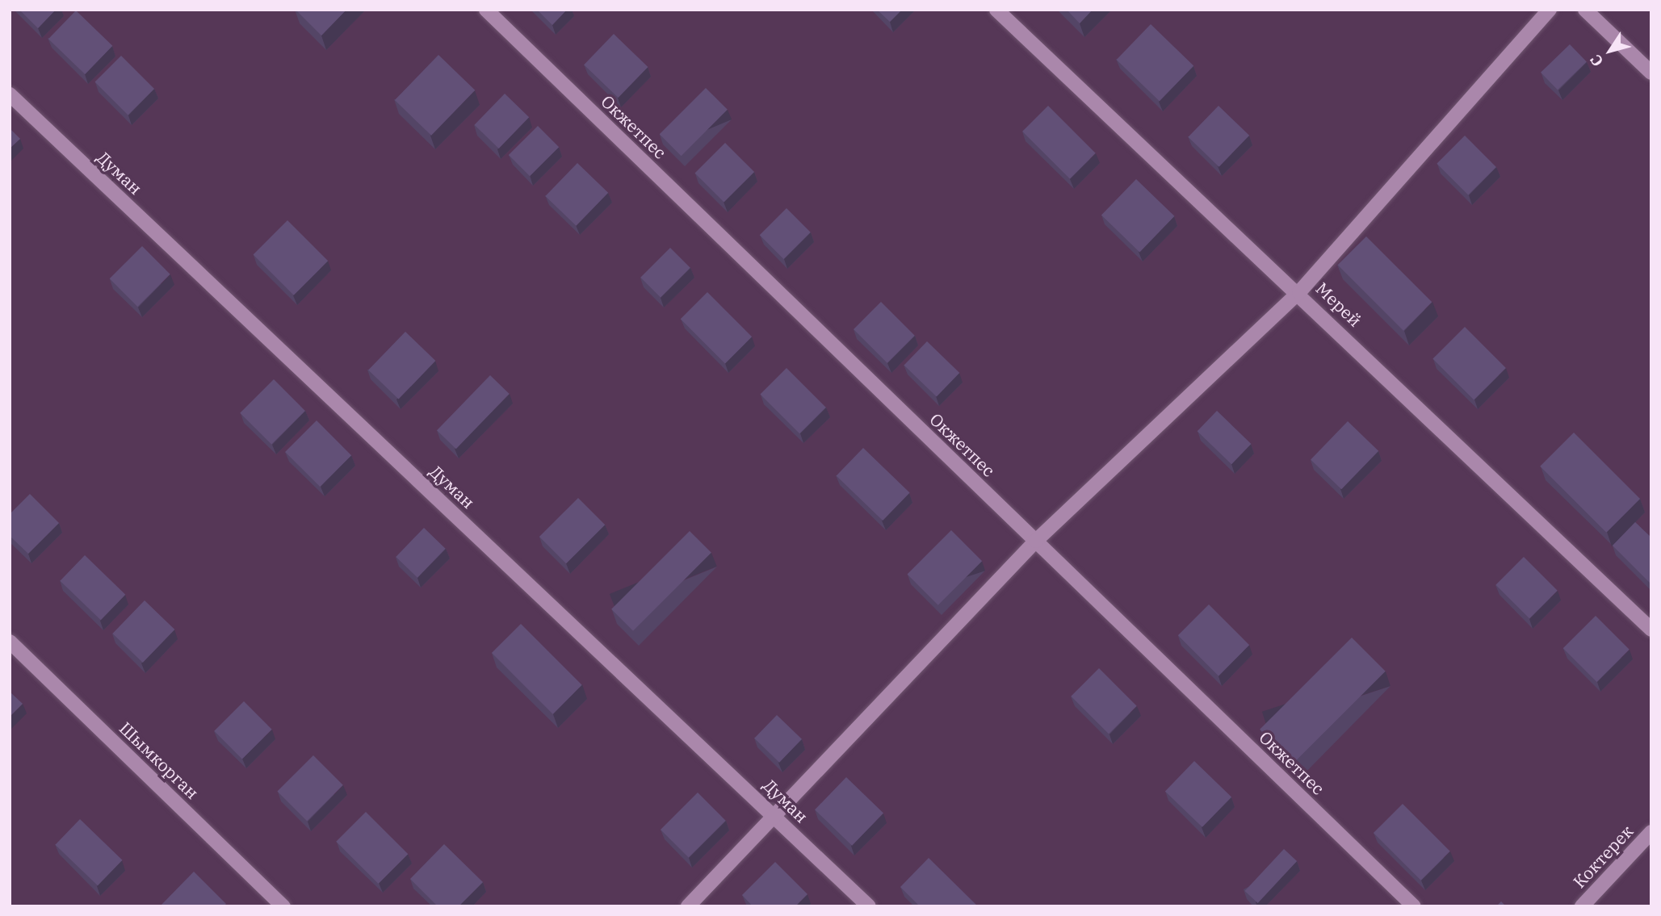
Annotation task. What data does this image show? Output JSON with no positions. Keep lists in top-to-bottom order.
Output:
{
  "streets": {
    "street": [
      "Окжетпес",
      "Думан",
      "Мерей",
      "Шымкорган",
      "Коктерек"
    ]
  },
  "north": "bottom left"
}
